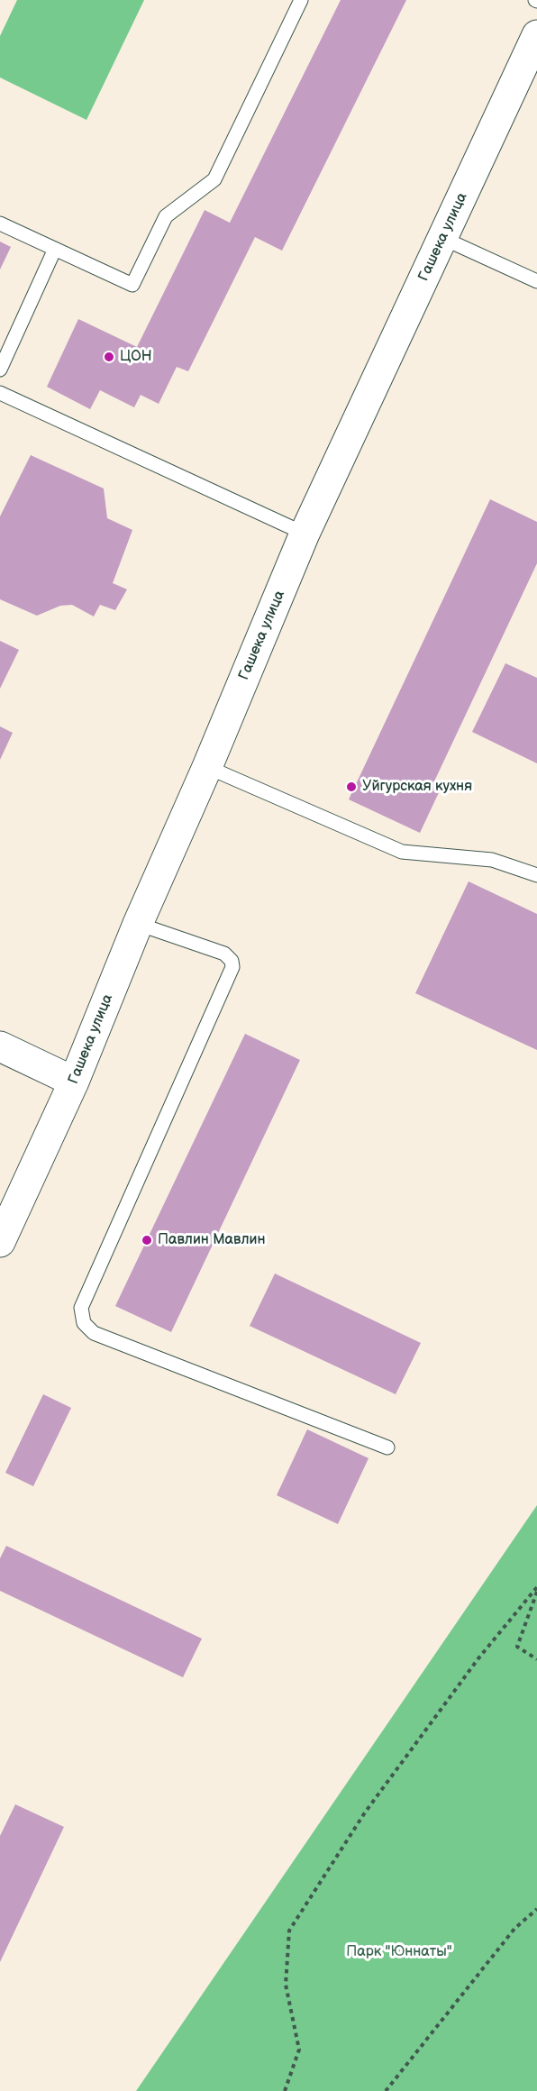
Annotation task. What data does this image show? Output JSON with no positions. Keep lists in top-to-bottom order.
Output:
{
  "streets": {
    "main road": ["Гашека улица"]
  },
  "parks": ["Парк \"Юннаты\""],
  "places": ["ЦОН", "Уйгурская кухня", "Павлин Мавлин"]
}
